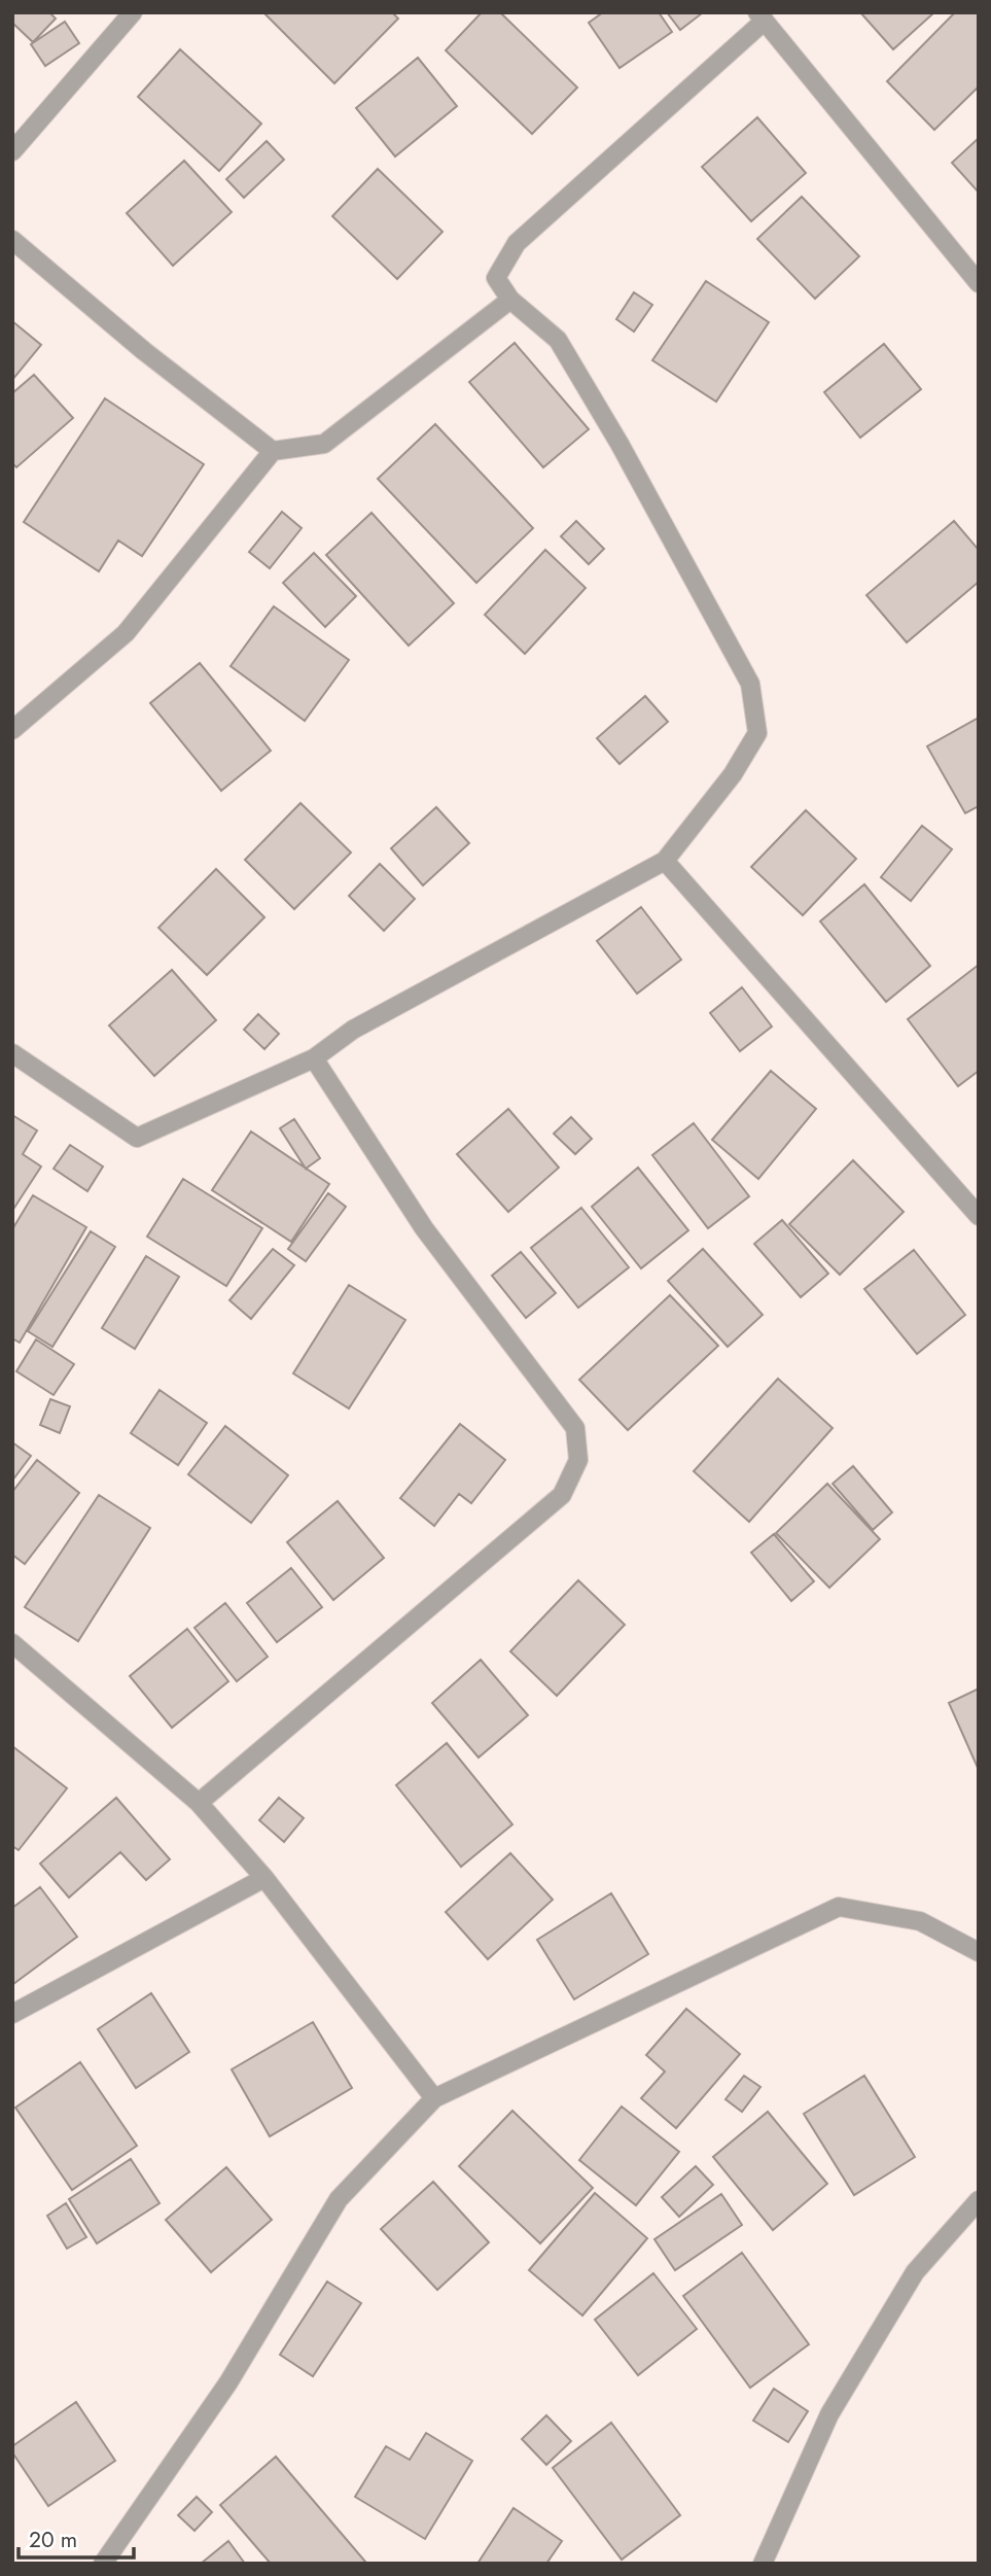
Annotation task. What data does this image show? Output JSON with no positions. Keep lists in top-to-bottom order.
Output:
{
  "scale_bar": "20 m"
}
